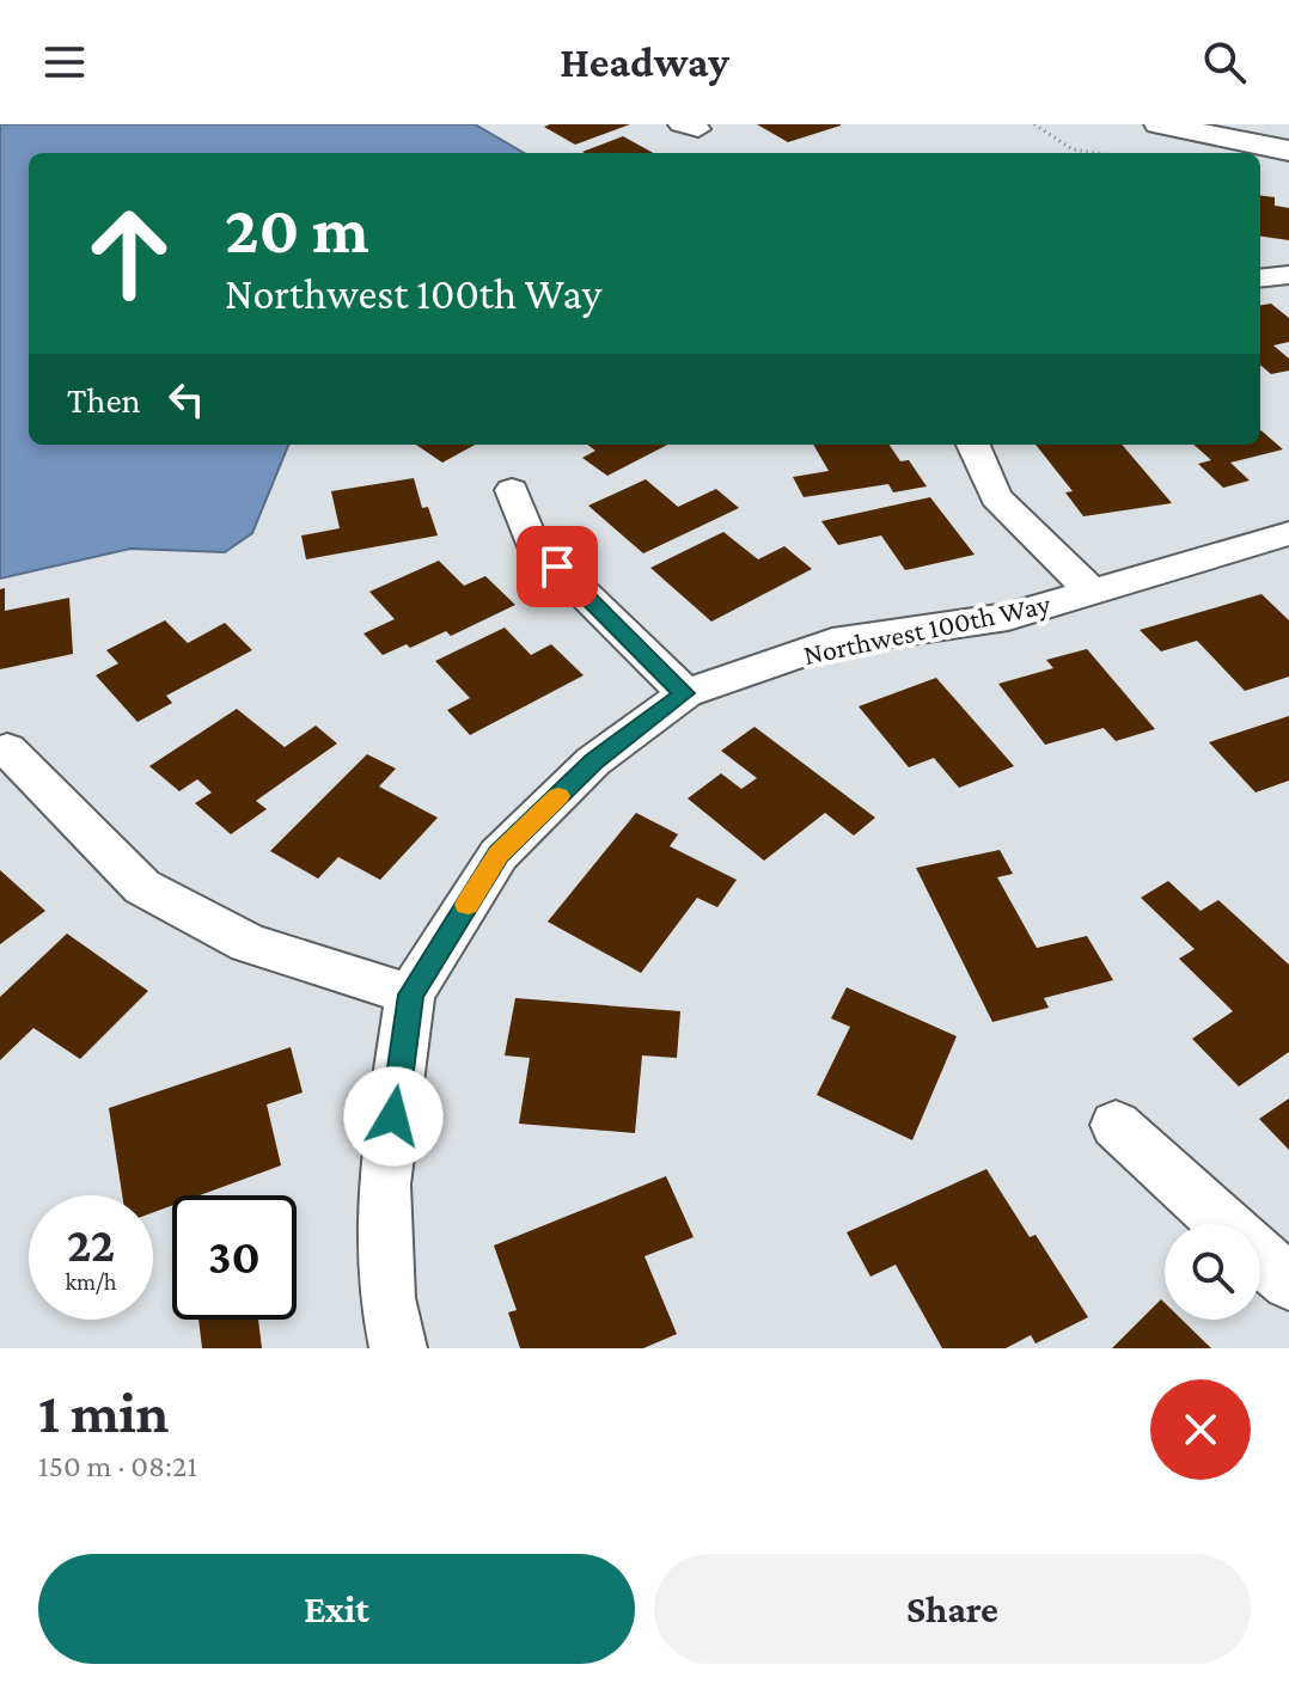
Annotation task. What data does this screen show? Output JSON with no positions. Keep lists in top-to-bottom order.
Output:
{
  "streets": {
    "street": ["Northwest 100th Way"]
  },
  "page": {
    "header": "Headway",
    "turn": ["20 m", "Northwest 100th Way"],
    "then": "Then",
    "speed": "22 km/h",
    "limit": "30",
    "heading": ["1 min", "150 m · 08:21"],
    "buttons": ["Exit", "Share"]
  }
}
